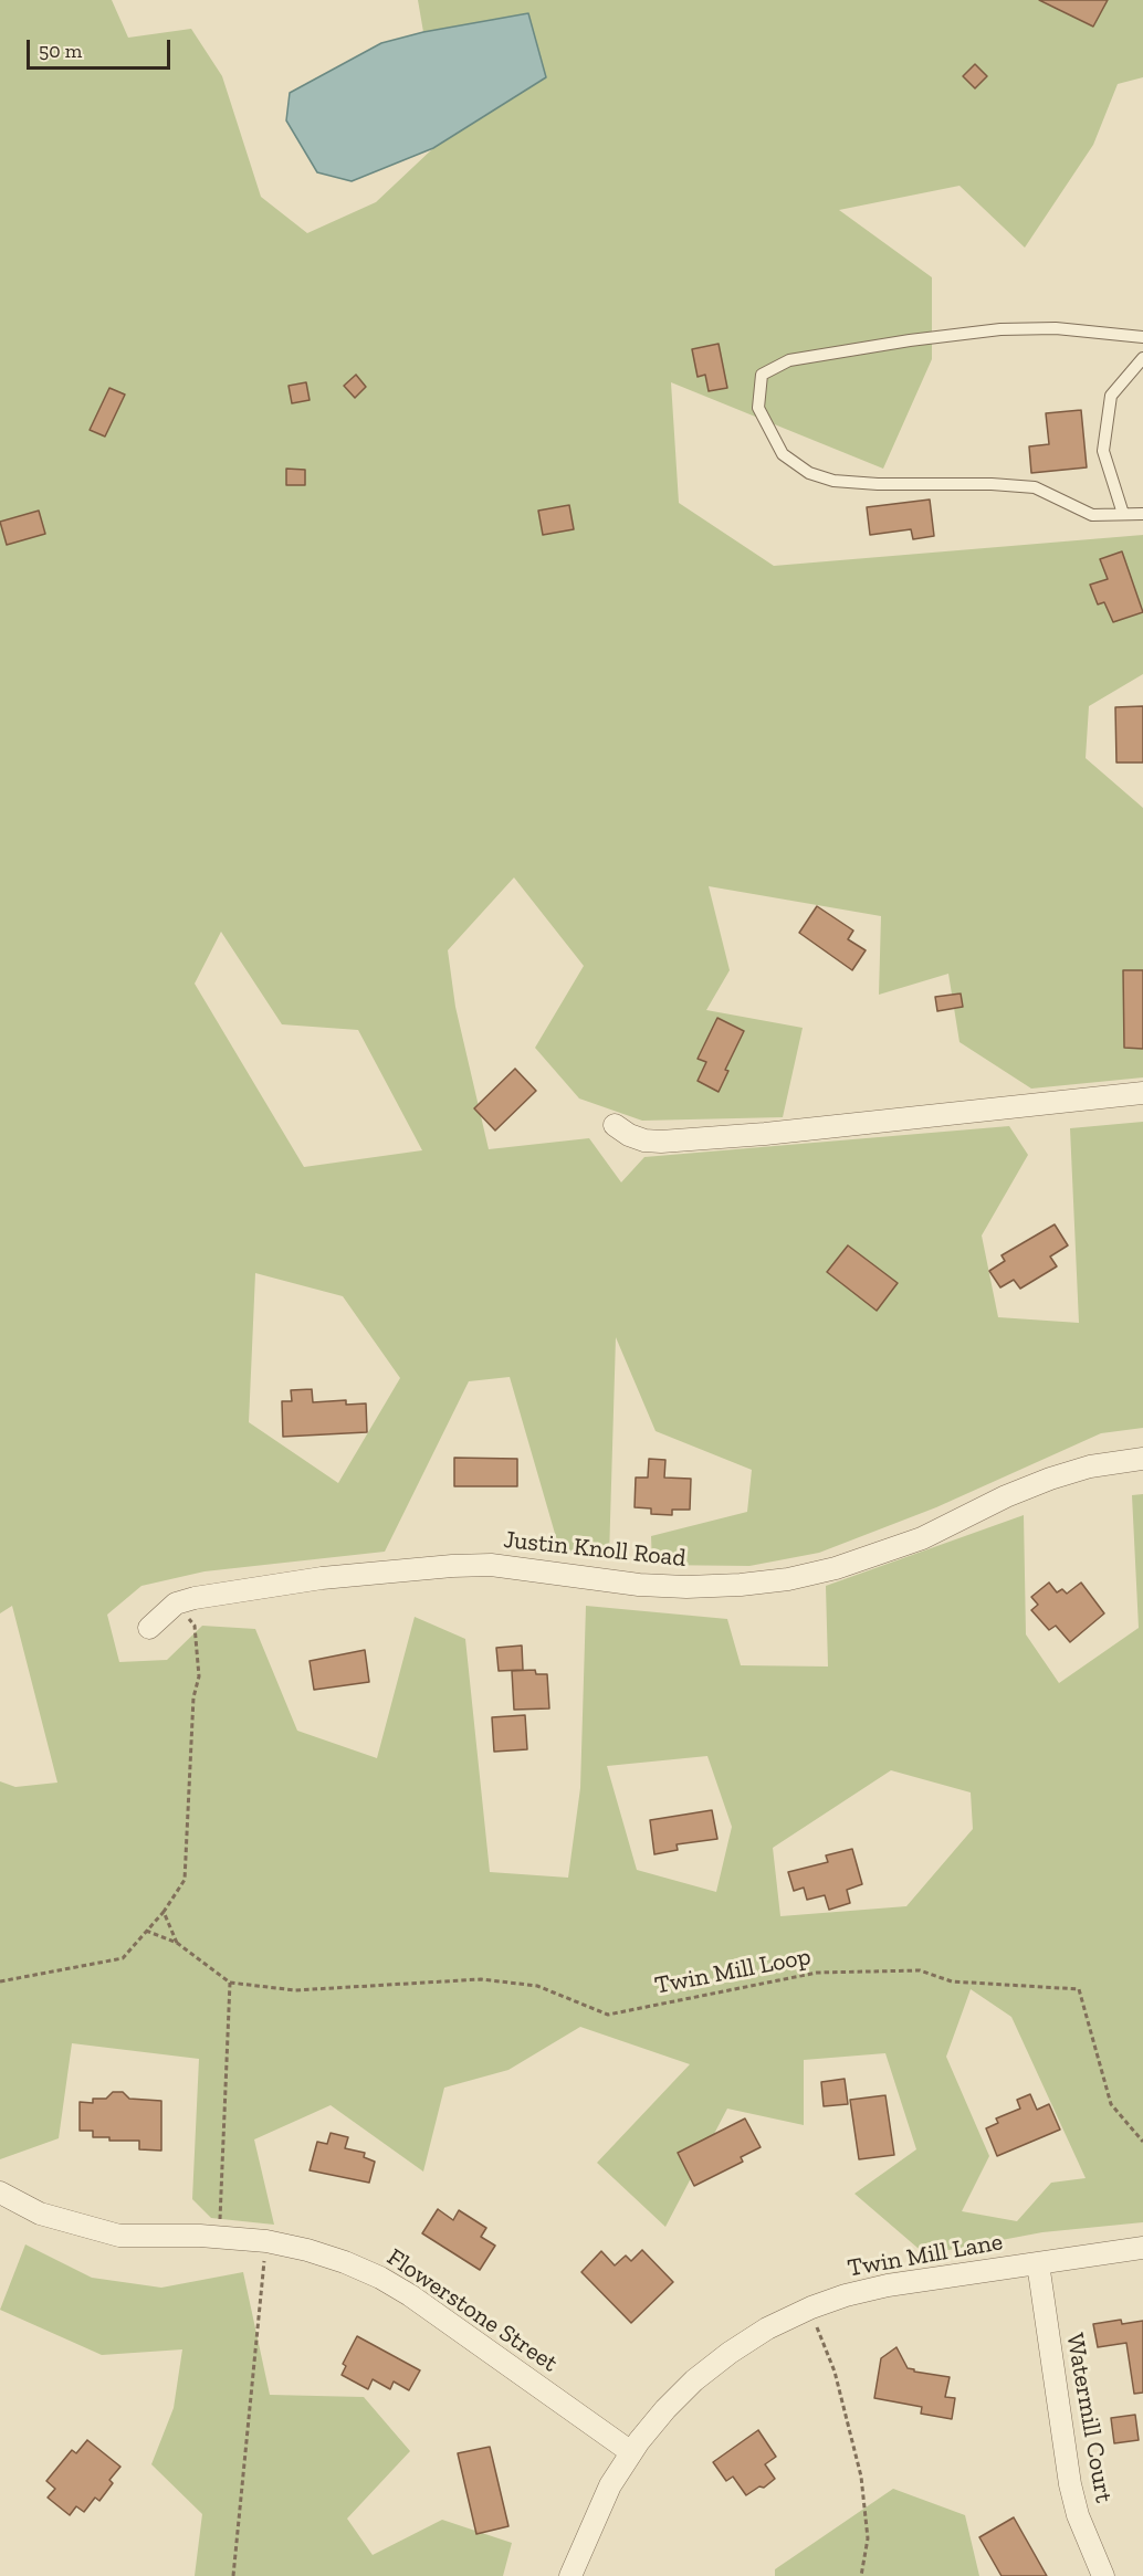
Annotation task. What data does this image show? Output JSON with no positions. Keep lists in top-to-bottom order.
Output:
{
  "streets": {
    "street": [
      "Justin Knoll Road",
      "Twin Mill Lane",
      "Flowerstone Street",
      "Watermill Court"
    ],
    "path": ["Twin Mill Loop"]
  },
  "crossings": [
    ["Twin Mill Lane", "Flowerstone Street"],
    ["Twin Mill Lane", "Watermill Court"]
  ],
  "scale_bar": "50 m"
}
